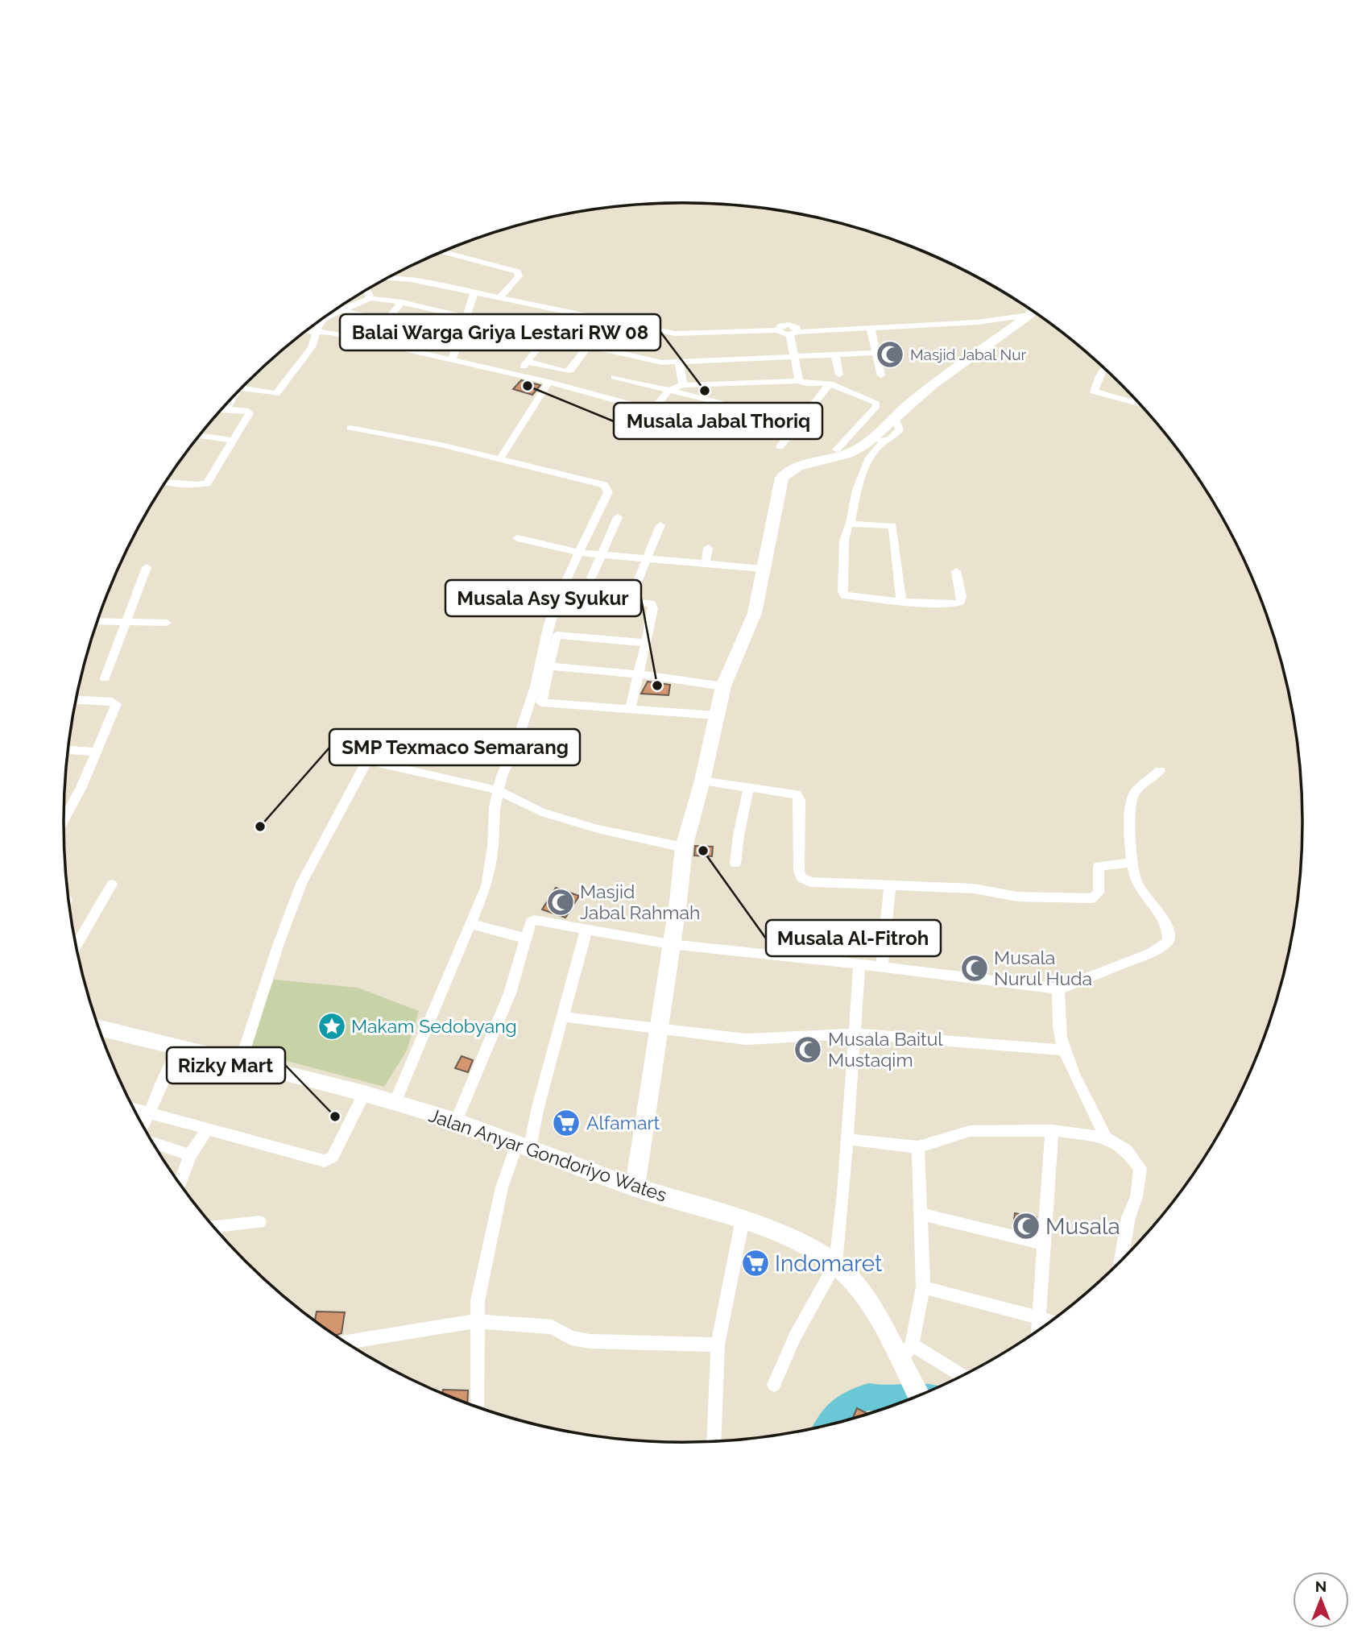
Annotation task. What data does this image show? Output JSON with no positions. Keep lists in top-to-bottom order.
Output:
{
  "streets": {
    "street": ["Jalan Anyar Gondoriyo Wates"]
  },
  "places": {
    "mosque": [
      "Masjid Jabal Nur",
      "Masjid Jabal Rahmah",
      "Musala Nurul Huda",
      "Musala Baitul Mustaqim",
      "Musala"
    ],
    "other": [
      "Musala Jabal Thoriq",
      "Balai Warga Griya Lestari RW 08",
      "Musala Asy Syukur",
      "SMP Texmaco Semarang",
      "Musala Al-Fitroh",
      "Rizky Mart"
    ],
    "place": ["Makam Sedobyang"],
    "supermarket": ["Alfamart", "Indomaret"]
  },
  "north": "top"
}
